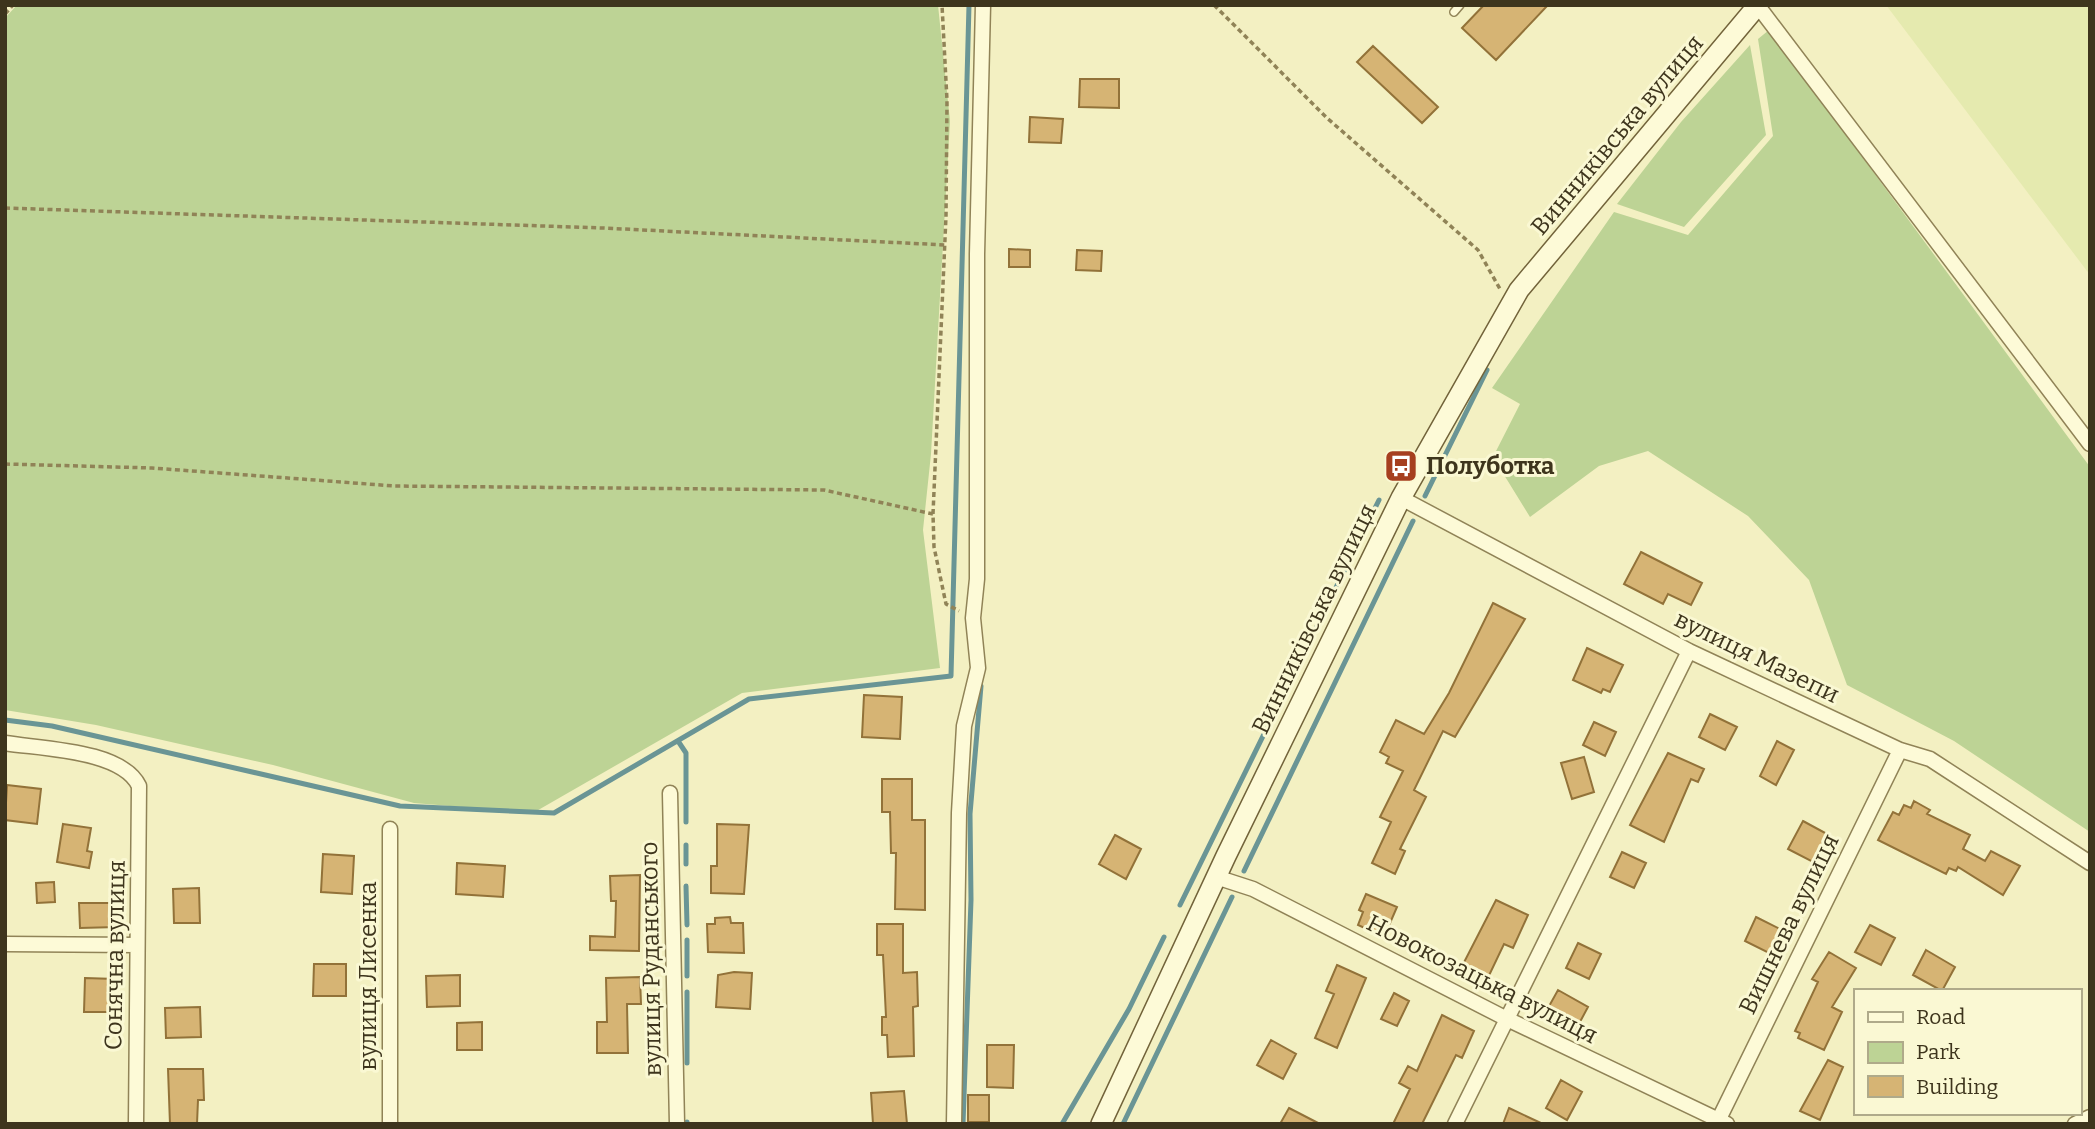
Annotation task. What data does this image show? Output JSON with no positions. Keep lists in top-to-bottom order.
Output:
{
  "streets": {
    "main road": ["Винниківська вулиця"],
    "street": [
      "вулиця Мазепи",
      "Вишнева вулиця",
      "Сонячна вулиця",
      "вулиця Руданського",
      "вулиця Лисенка",
      "Новокозацька вулиця"
    ]
  },
  "crossings": [
    ["Винниківська вулиця", "вулиця Мазепи"],
    ["Винниківська вулиця", "Новокозацька вулиця"],
    ["вулиця Мазепи", "Вишнева вулиця"],
    ["Вишнева вулиця", "Новокозацька вулиця"]
  ],
  "places": {
    "bus stop": ["Полуботка"]
  },
  "legend": ["Road", "Park", "Building"]
}
